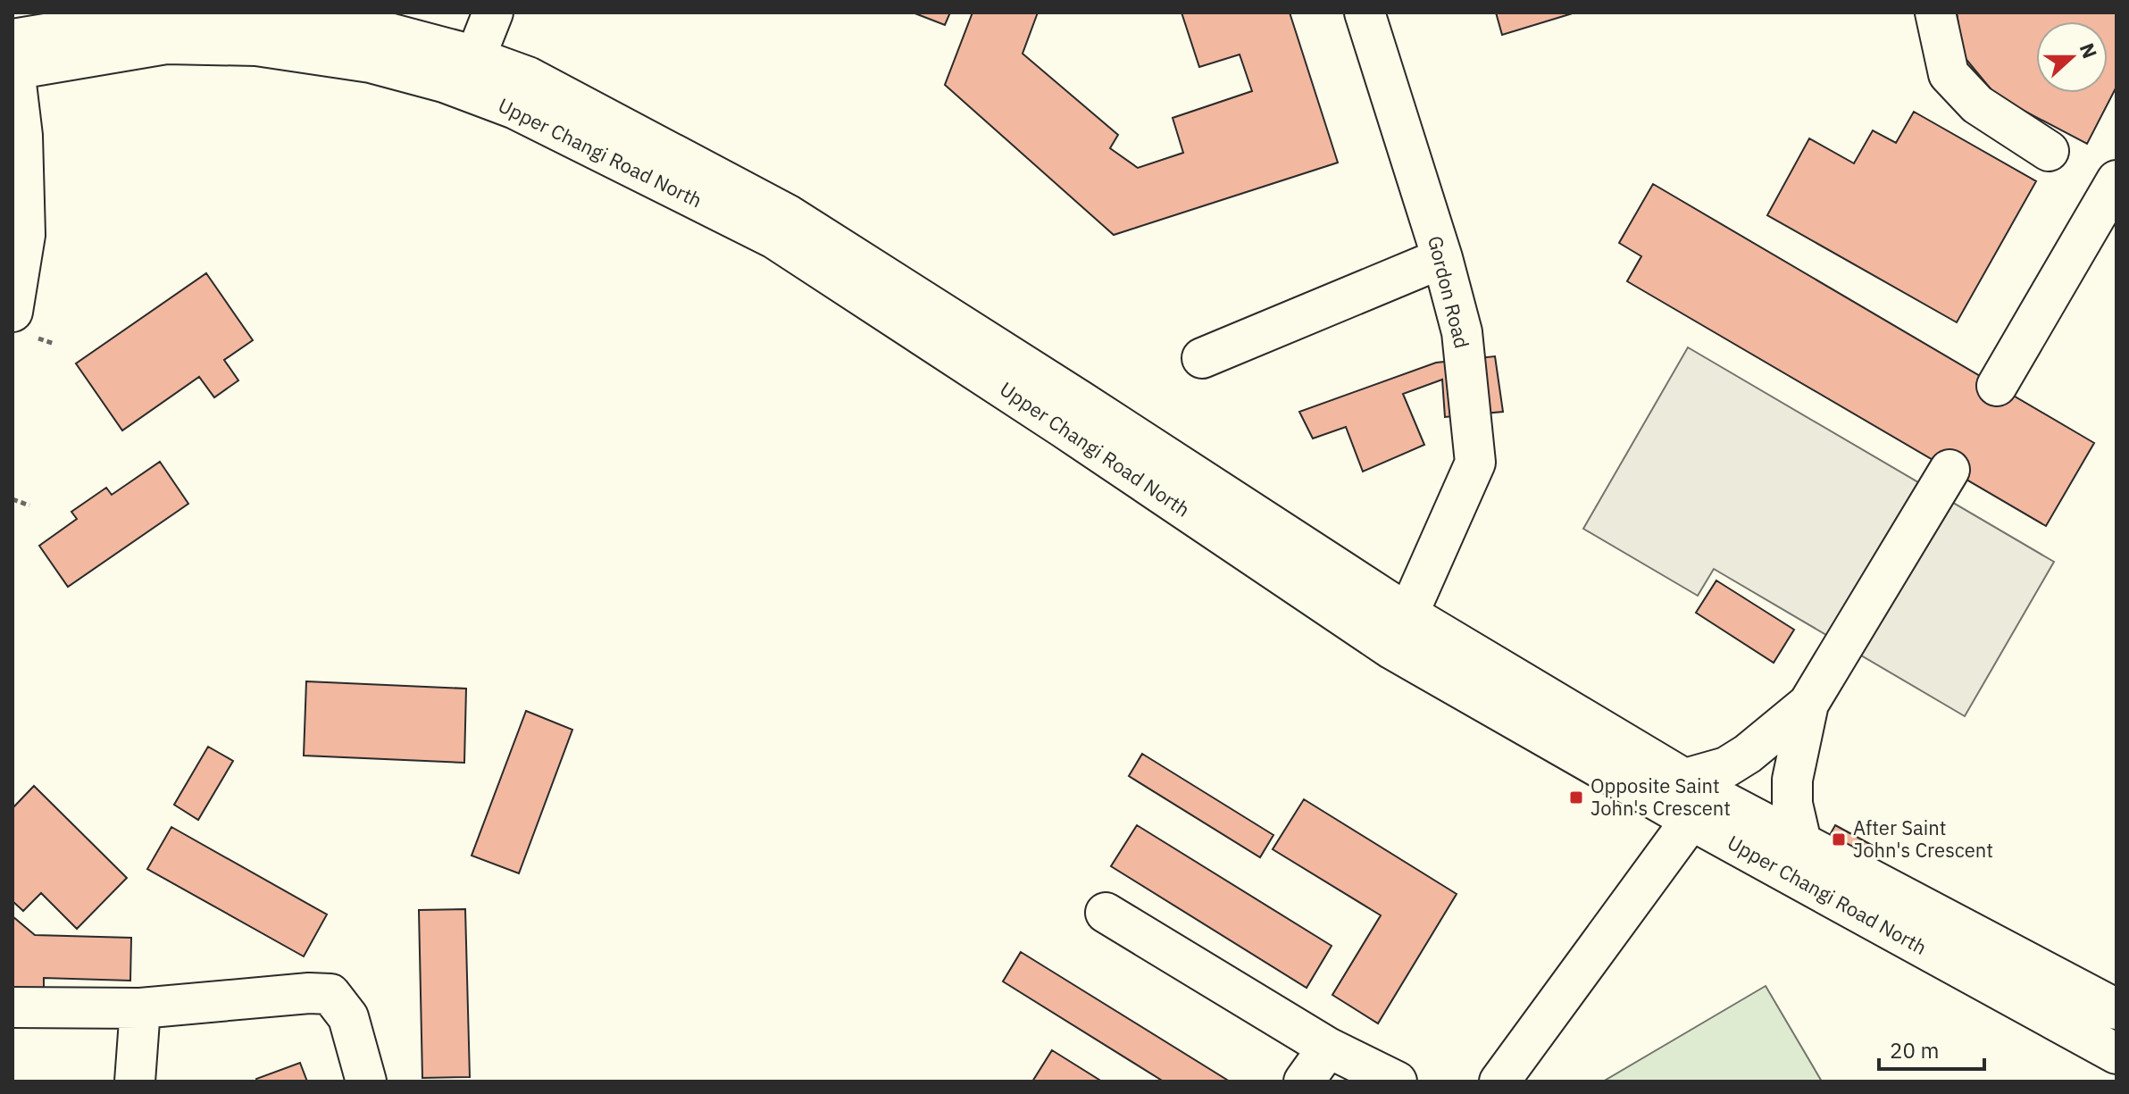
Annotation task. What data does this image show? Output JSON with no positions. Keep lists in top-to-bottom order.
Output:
{
  "streets": {
    "street": ["Upper Changi Road North", "Gordon Road"]
  },
  "crossings": [
    ["Upper Changi Road North", "Gordon Road"]
  ],
  "places": {
    "transit": ["Opposite Saint John's Crescent", "After Saint John's Crescent"]
  },
  "scale_bar": "20 m",
  "north": "right"
}
